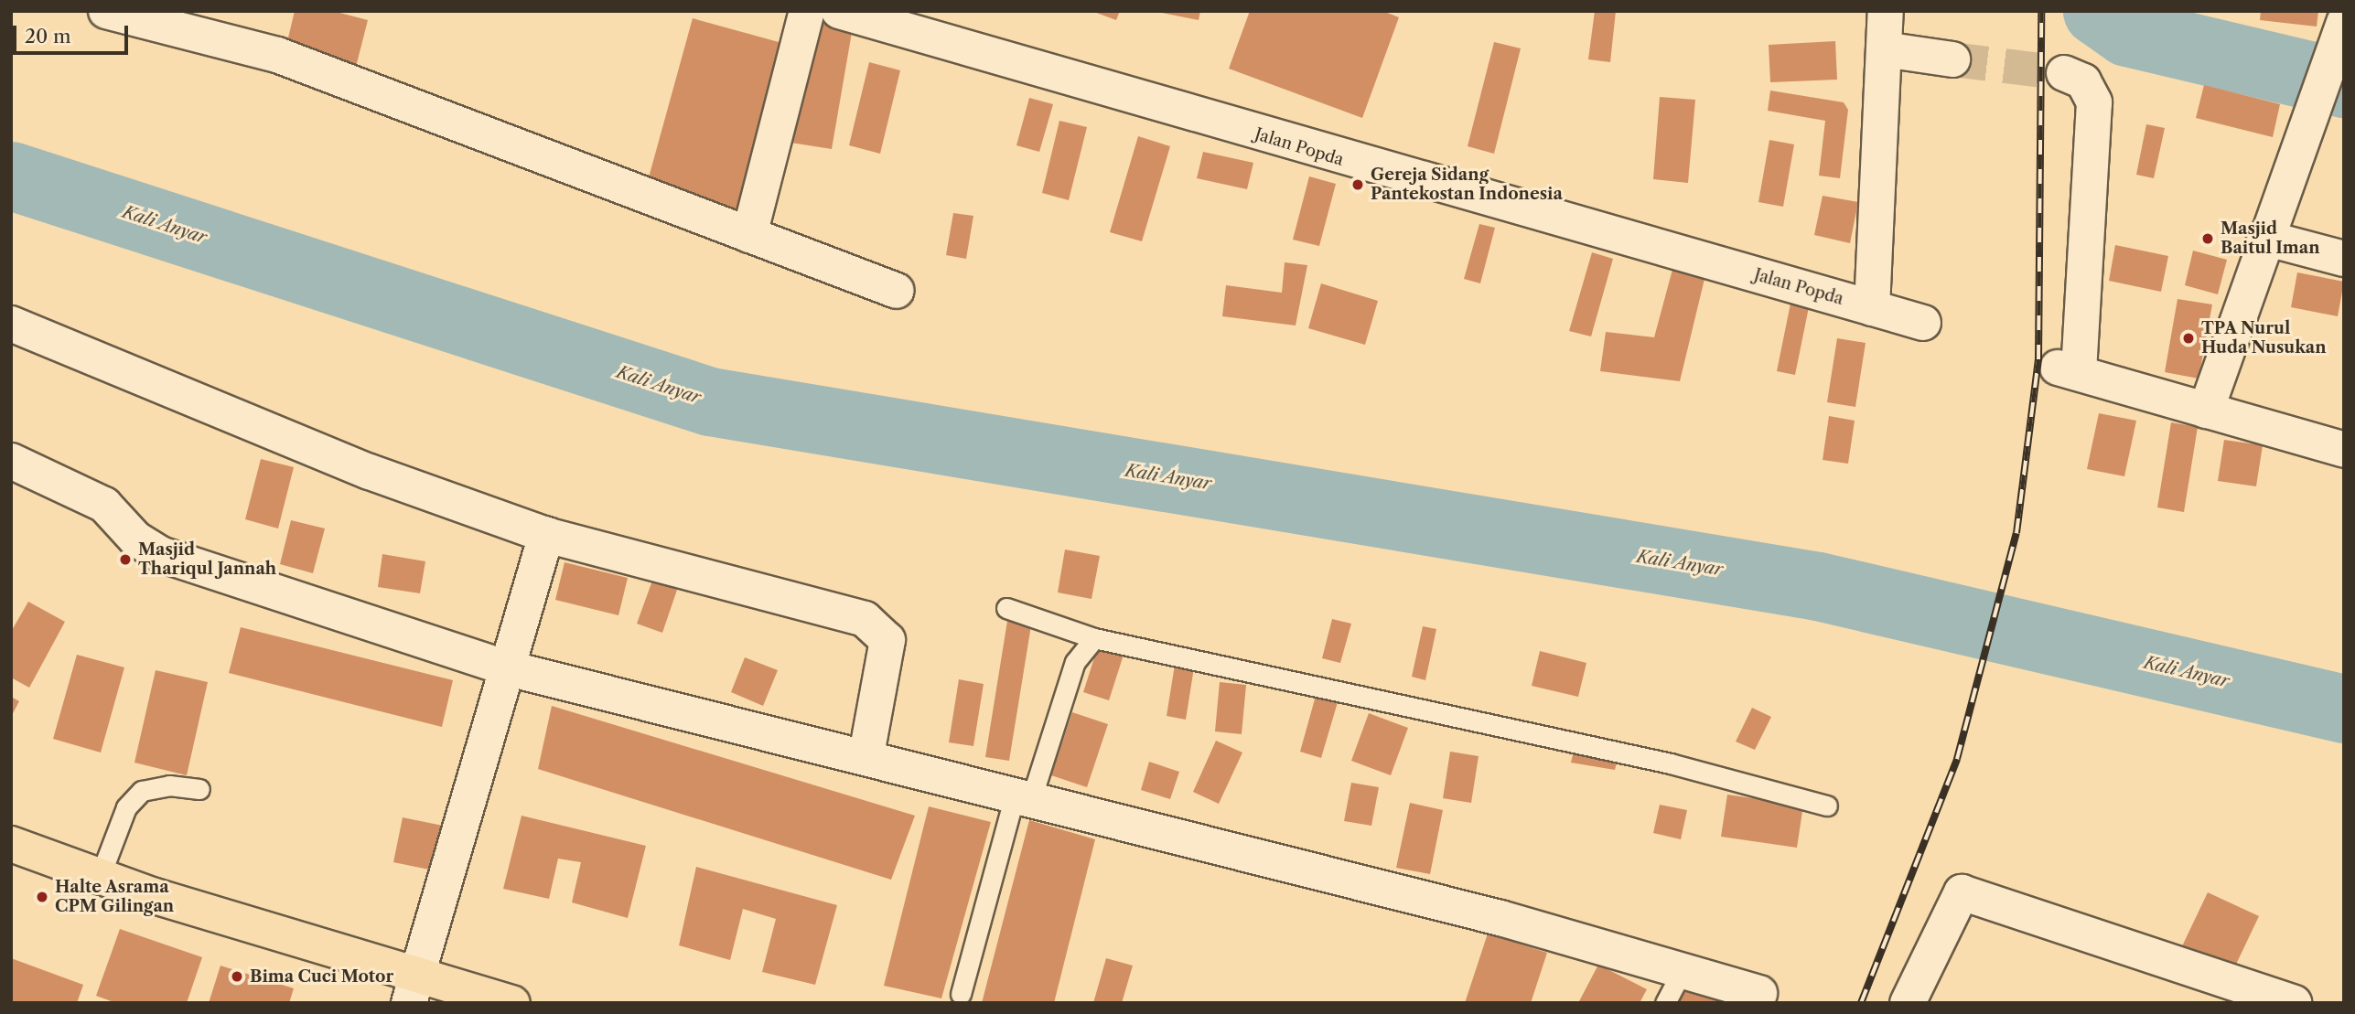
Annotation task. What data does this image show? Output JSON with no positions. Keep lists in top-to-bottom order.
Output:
{
  "streets": {
    "street": ["Jalan Popda"]
  },
  "water": ["Kali Anyar"],
  "places": [
    "Gereja Sidang Pantekostan Indonesia",
    "Masjid Baitul Iman",
    "TPA Nurul Huda Nusukan",
    "Masjid Thariqul Jannah",
    "Halte Asrama CPM Gilingan",
    "Bima Cuci Motor"
  ],
  "scale_bar": "20 m"
}
